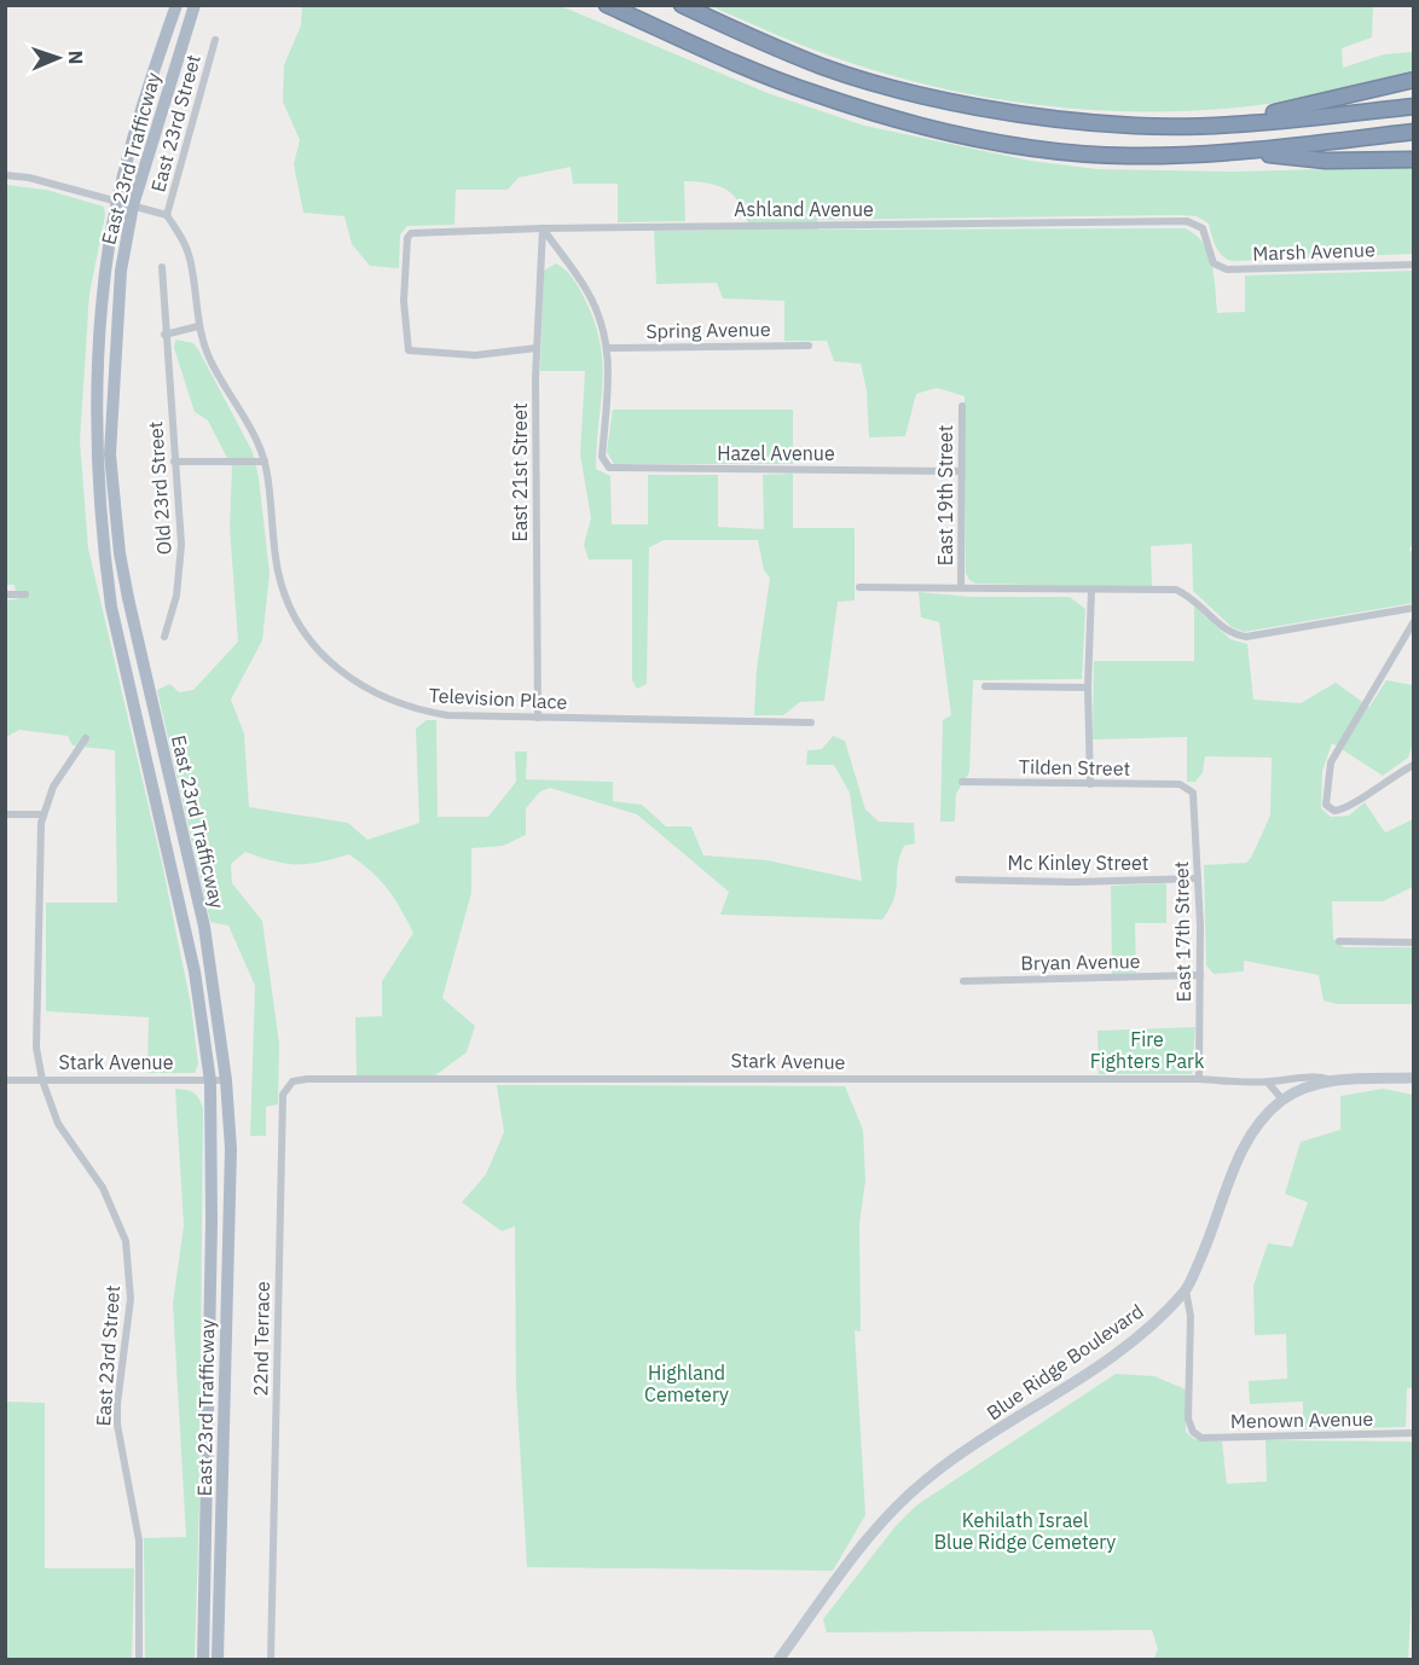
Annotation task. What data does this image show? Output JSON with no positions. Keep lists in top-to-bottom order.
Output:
{
  "streets": {
    "main road": ["East 23rd Trafficway", "Stark Avenue", "Blue Ridge Boulevard"],
    "street": [
      "East 23rd Street",
      "Ashland Avenue",
      "Marsh Avenue",
      "Spring Avenue",
      "Hazel Avenue",
      "East 21st Street",
      "Old 23rd Street",
      "East 19th Street",
      "Television Place",
      "Tilden Street",
      "Mc Kinley Street",
      "East 17th Street",
      "Bryan Avenue",
      "22nd Terrace",
      "Menown Avenue"
    ]
  },
  "crossings": [
    ["East 23rd Street", "Television Place"],
    ["East 23rd Street", "Stark Avenue"],
    ["East 23rd Trafficway", "Stark Avenue"],
    ["Ashland Avenue", "Marsh Avenue"],
    ["Ashland Avenue", "East 21st Street"],
    ["Spring Avenue", "Hazel Avenue"],
    ["Hazel Avenue", "East 19th Street"],
    ["East 21st Street", "Television Place"],
    ["Tilden Street", "East 17th Street"],
    ["Mc Kinley Street", "East 17th Street"],
    ["East 17th Street", "Bryan Avenue"],
    ["East 17th Street", "Stark Avenue"],
    ["Stark Avenue", "22nd Terrace"],
    ["Stark Avenue", "Blue Ridge Boulevard"],
    ["Blue Ridge Boulevard", "Menown Avenue"]
  ],
  "parks": ["Fire Fighters Park", "Highland Cemetery", "Kehilath Israel Blue Ridge Cemetery"],
  "north": "right"
}
